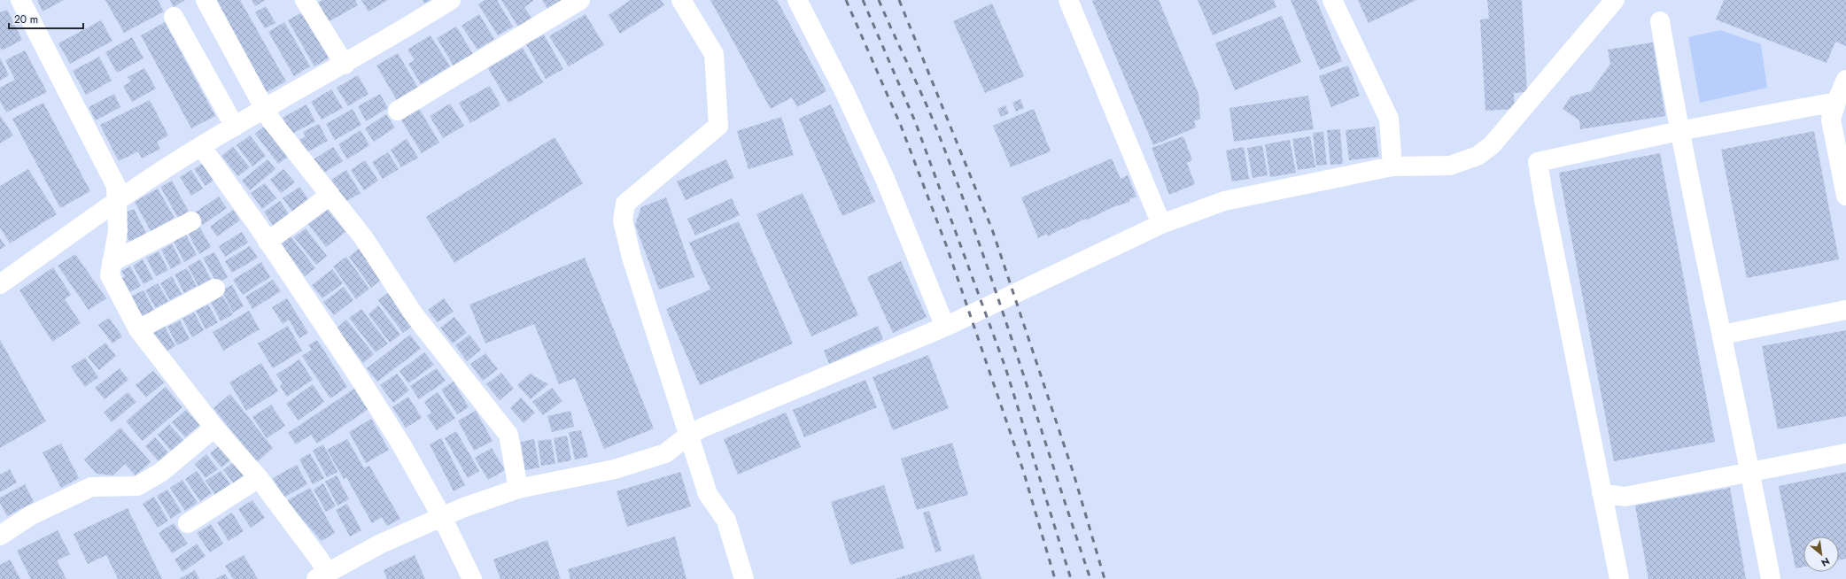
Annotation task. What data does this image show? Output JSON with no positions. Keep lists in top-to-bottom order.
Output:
{
  "scale_bar": "20 m",
  "north": "bottom right"
}
